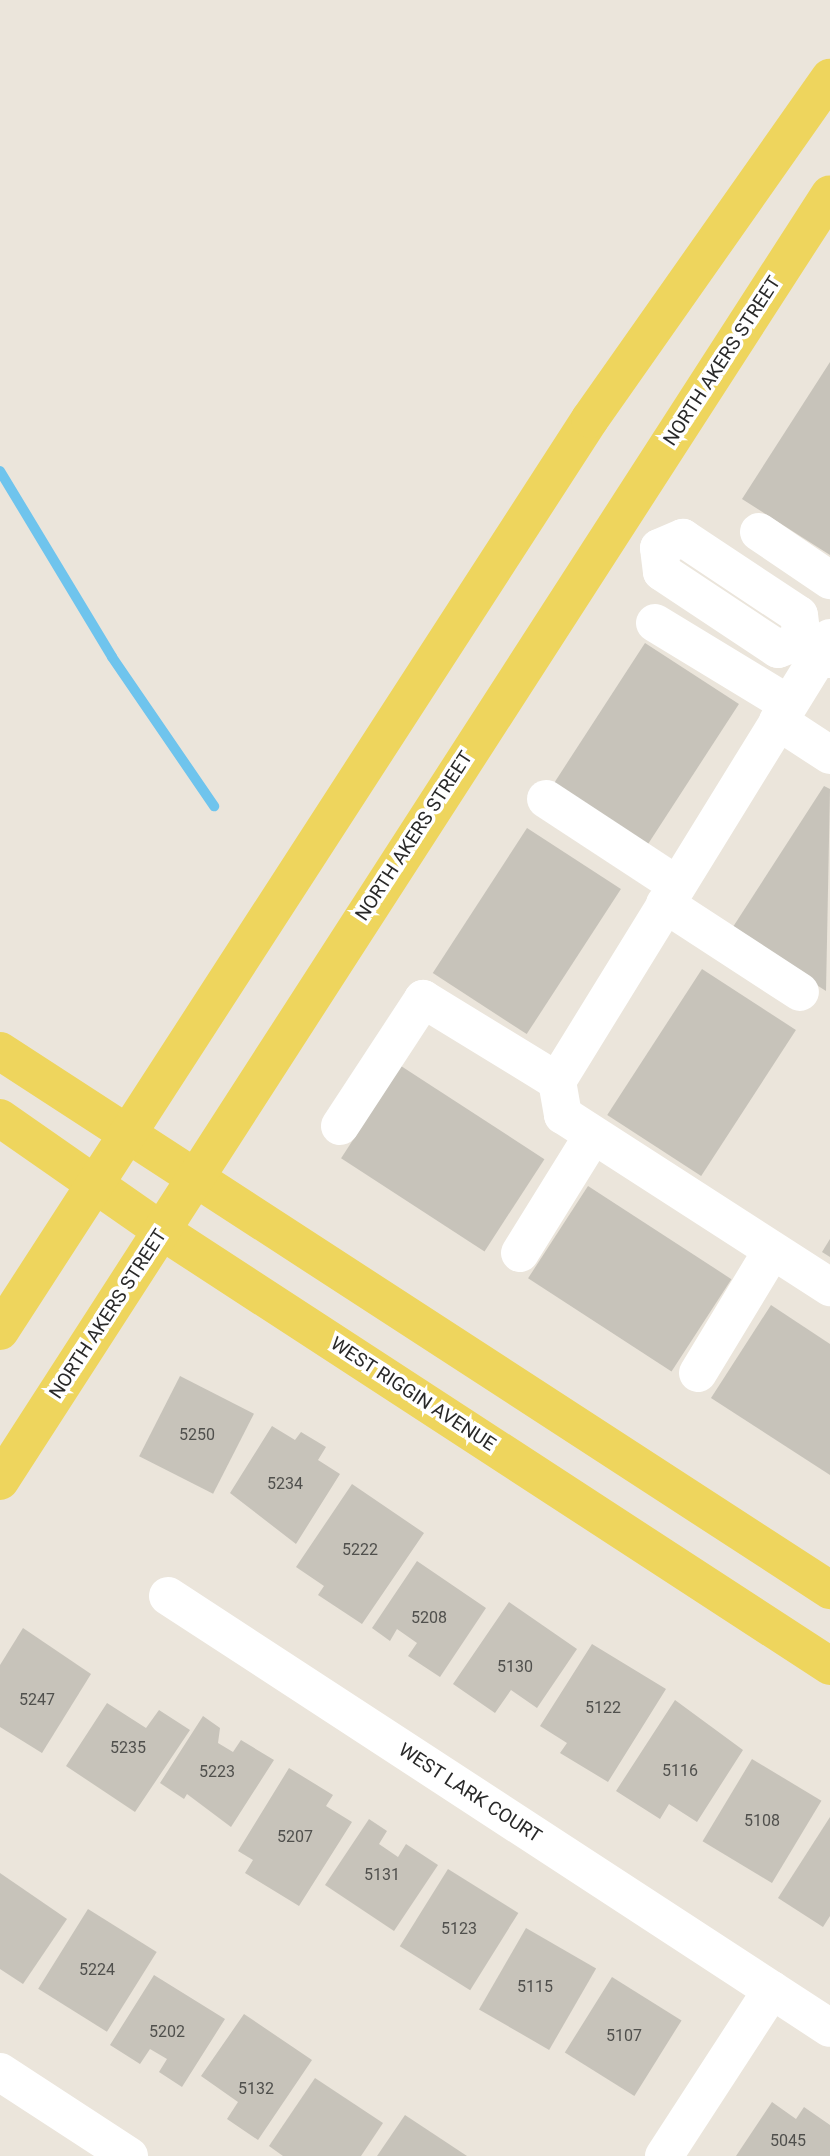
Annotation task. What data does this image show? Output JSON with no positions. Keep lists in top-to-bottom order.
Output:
{
  "streets": {
    "main road": ["NORTH AKERS STREET", "WEST RIGGIN AVENUE"],
    "street": ["WEST LARK COURT"]
  },
  "crossings": [
    ["NORTH AKERS STREET", "WEST RIGGIN AVENUE"]
  ],
  "house_numbers": [
    "5250",
    "5234",
    "5222",
    "5208",
    "5130",
    "5247",
    "5122",
    "5235",
    "5116",
    "5223",
    "5108",
    "5207",
    "5131",
    "5123",
    "5224",
    "5115",
    "5202",
    "5107",
    "5132",
    "5045"
  ]
}
